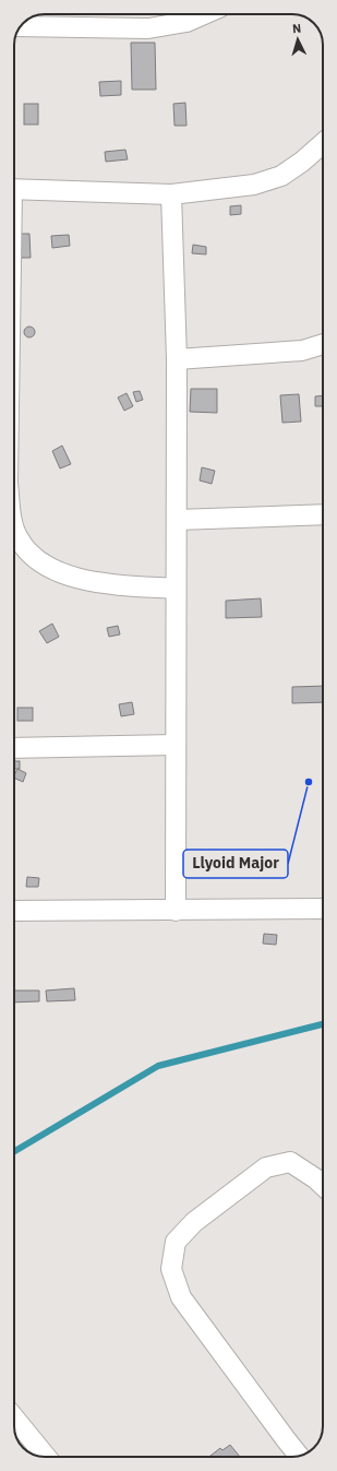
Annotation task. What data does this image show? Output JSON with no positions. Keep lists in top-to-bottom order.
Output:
{
  "places": ["Llyoid Major"],
  "north": "top"
}
